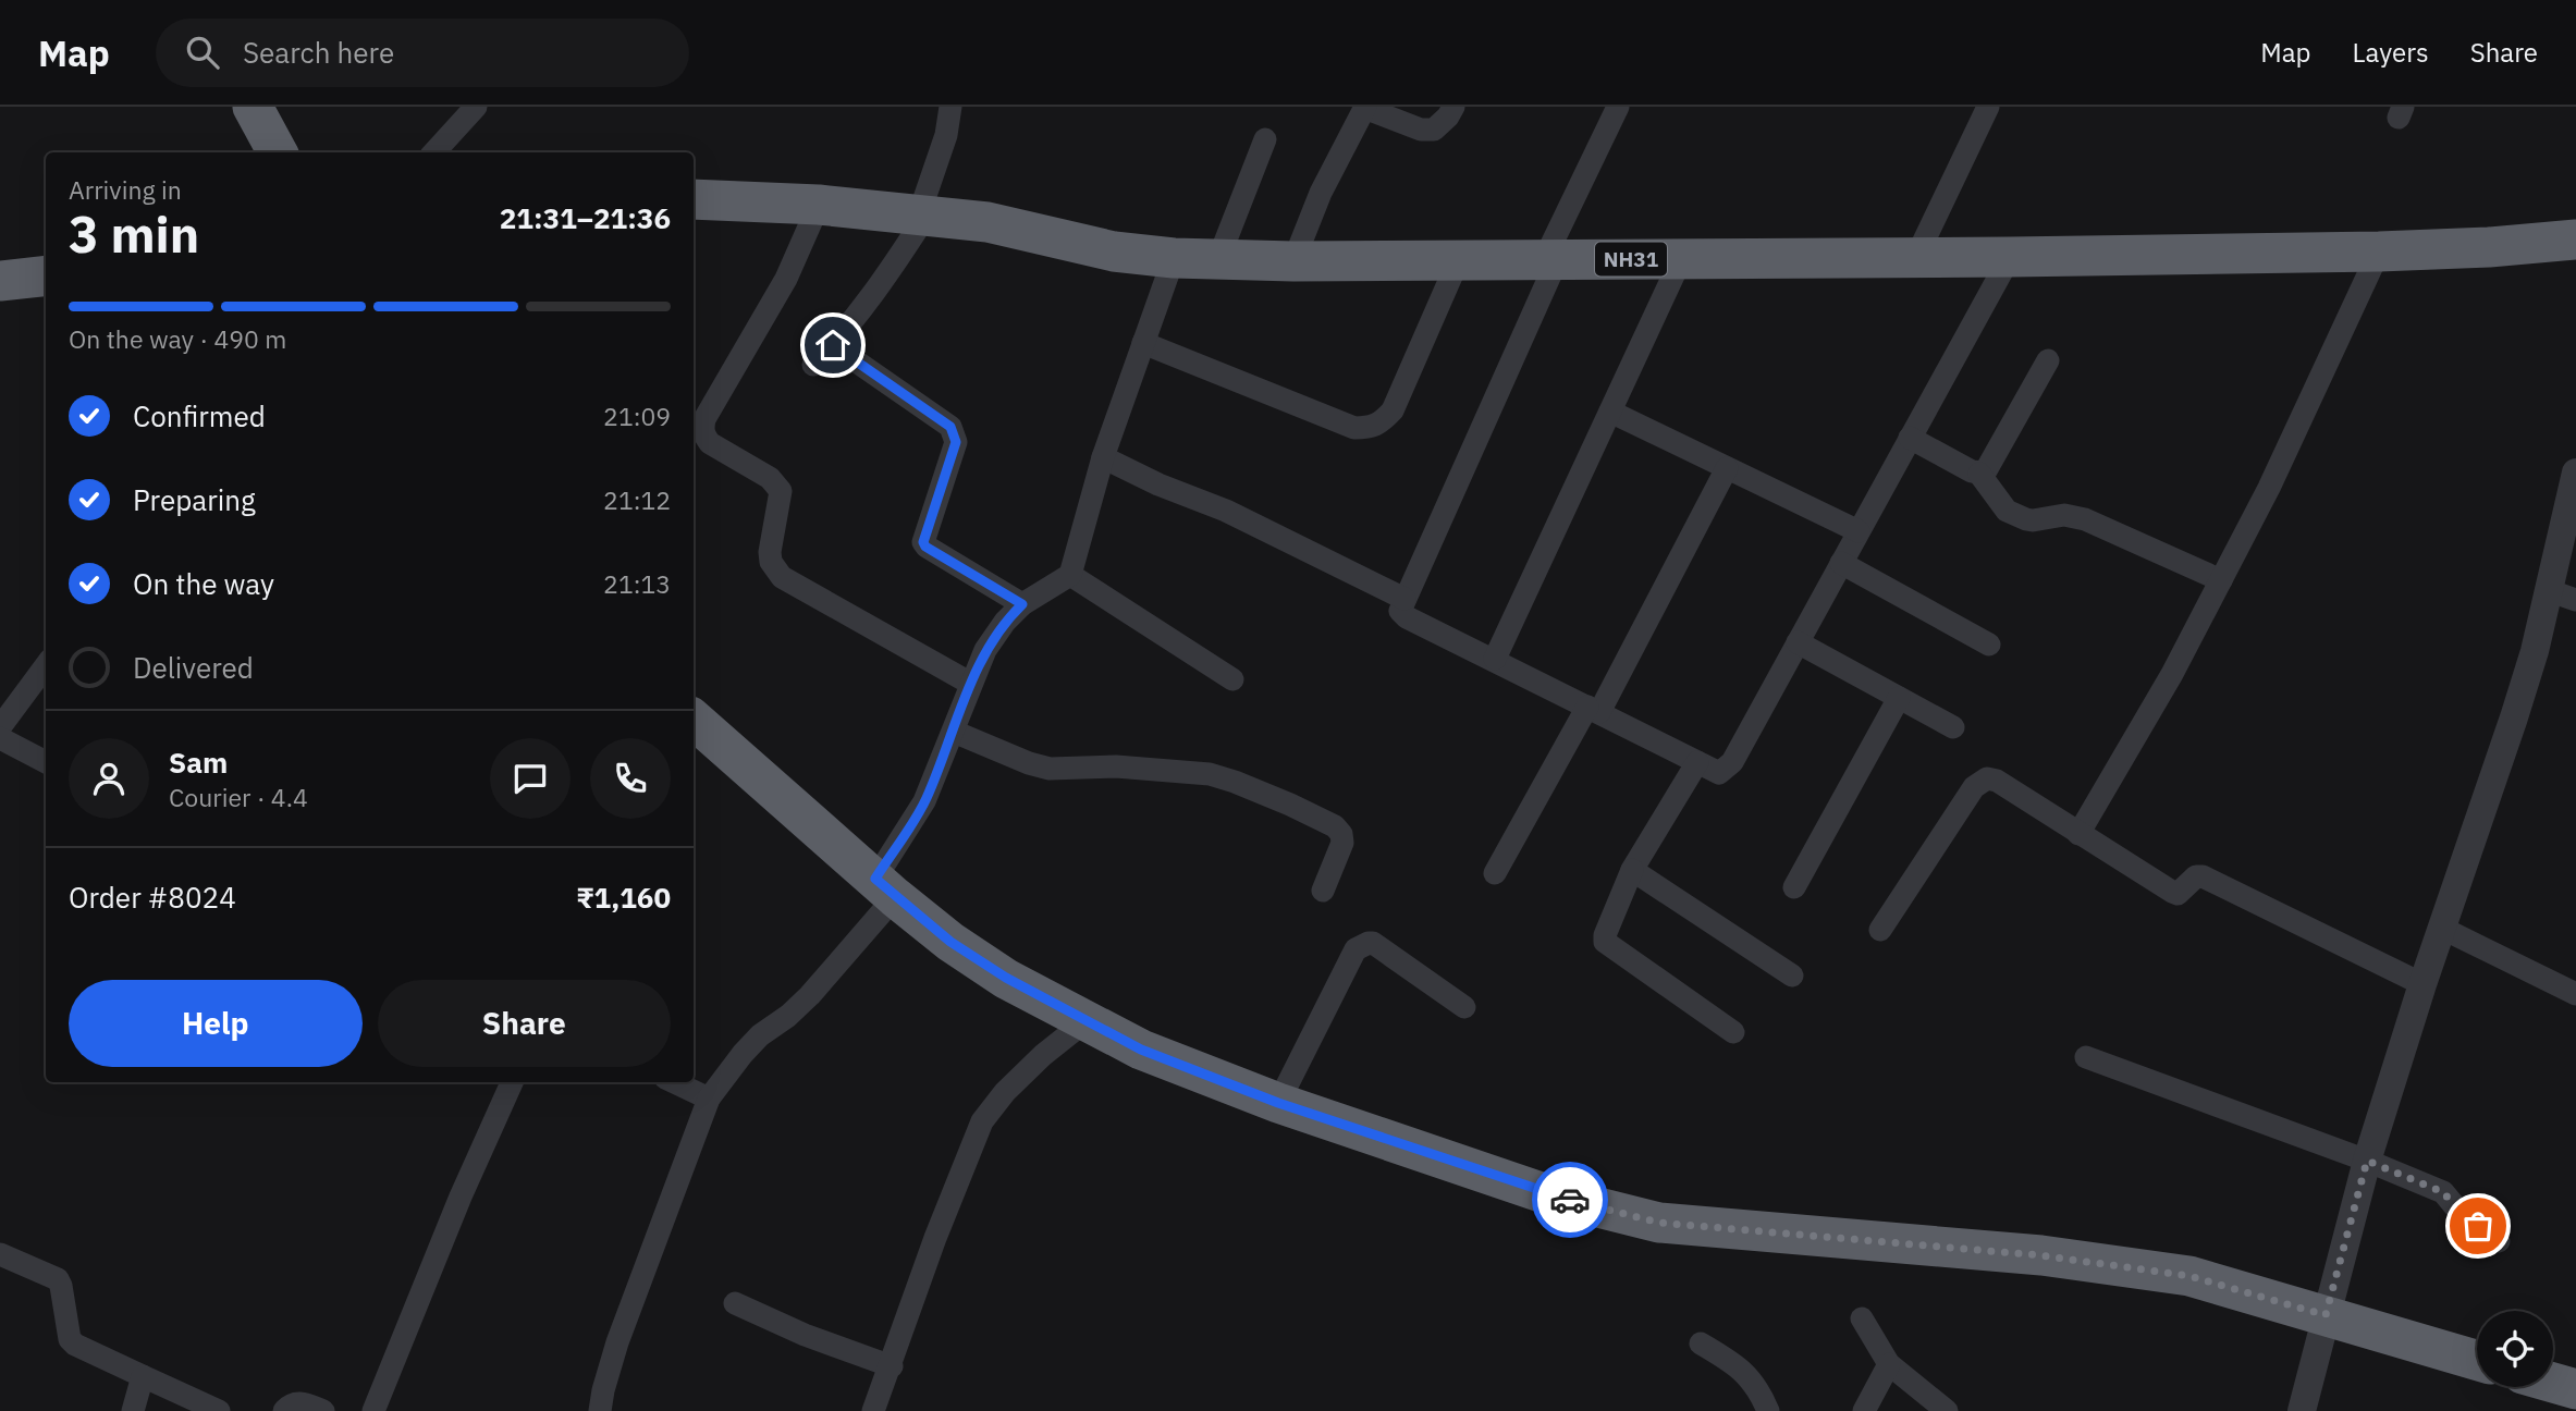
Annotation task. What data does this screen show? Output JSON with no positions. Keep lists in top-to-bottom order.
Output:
{
  "streets": {
    "highway": ["NH31"]
  },
  "page": {
    "header": "Map",
    "search": "Search here",
    "nav": ["Map", "Layers", "Share"],
    "heading": ["3 min", "Arriving in", "21:31–21:36"],
    "panel": [
      "Sam",
      "Courier · 4.4",
      "Order #8024",
      "₹1,160"
    ],
    "bar": "On the way · 490 m",
    "list": [
      ["Confirmed", "21:09"],
      ["Preparing", "21:12"],
      ["On the way", "21:13"],
      "Delivered"
    ],
    "buttons": ["Help", "Share"]
  }
}
